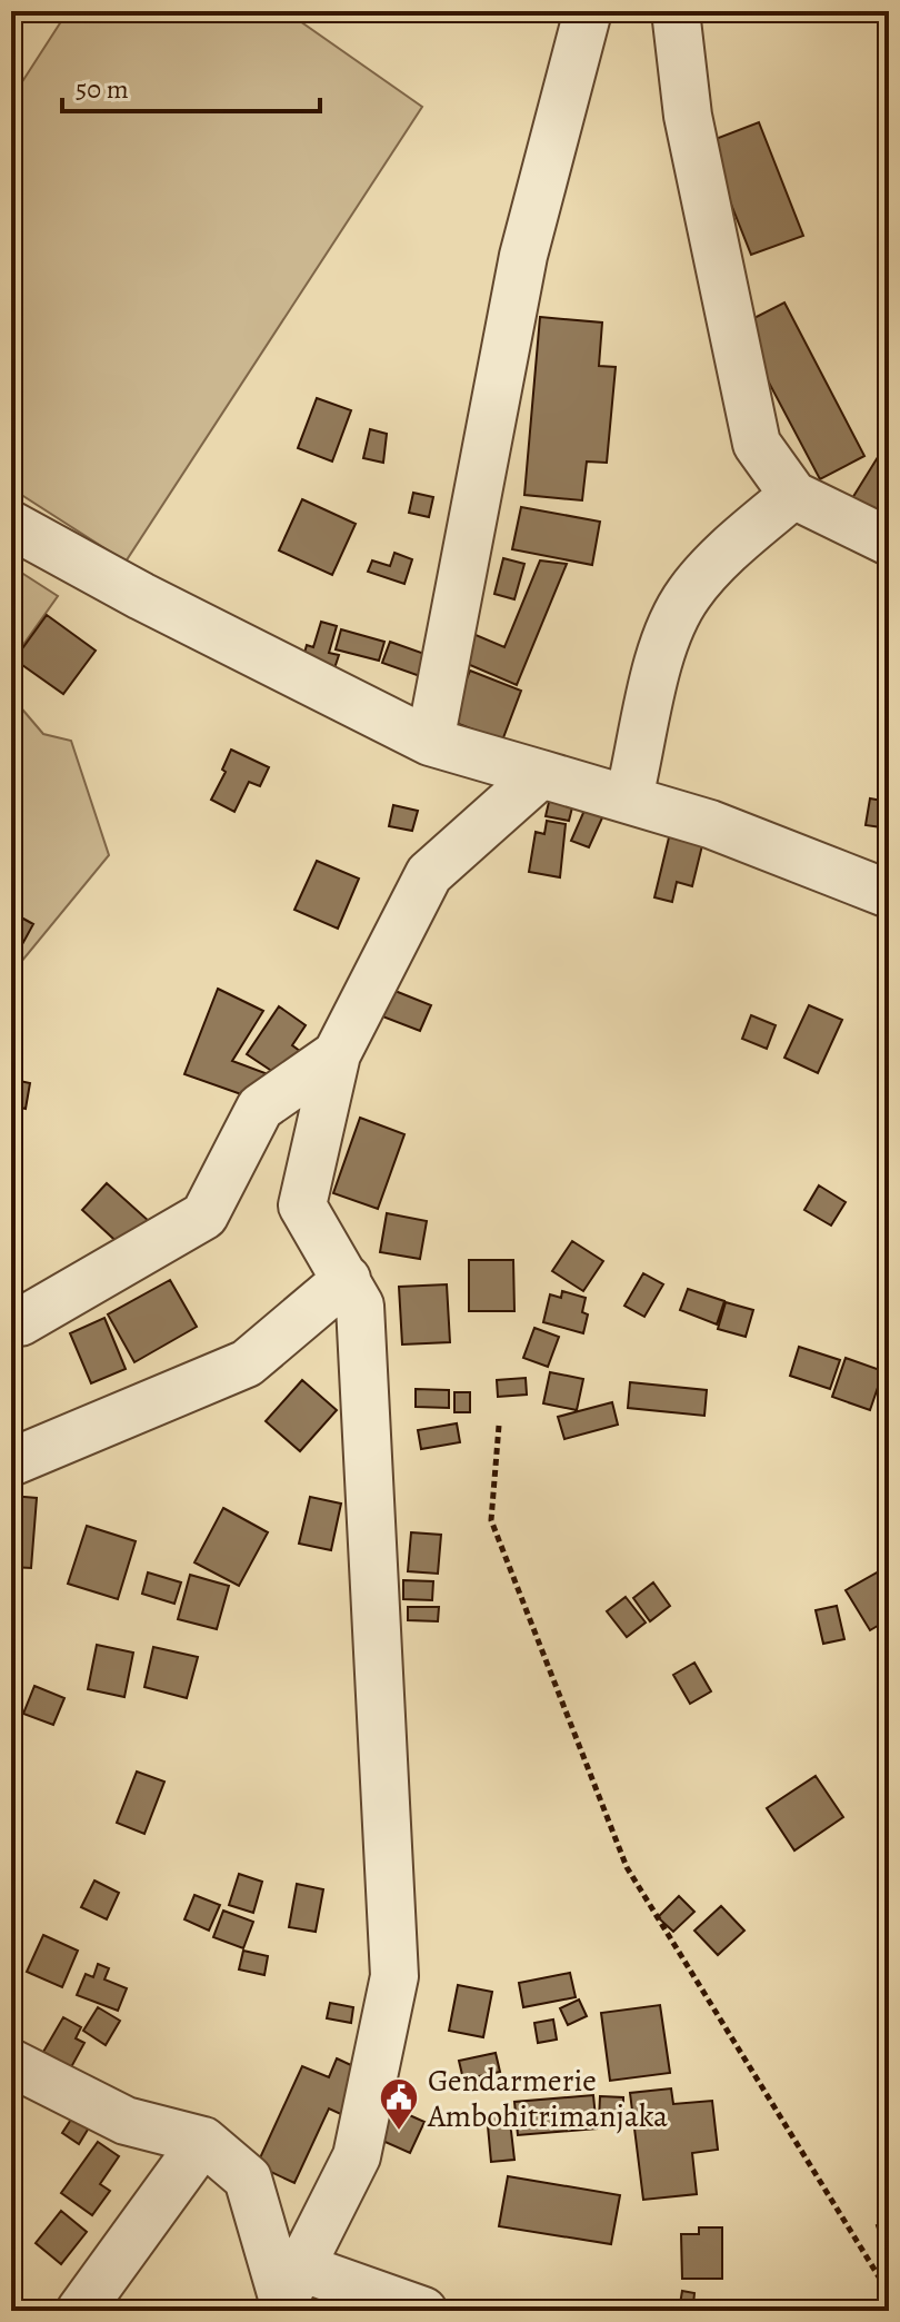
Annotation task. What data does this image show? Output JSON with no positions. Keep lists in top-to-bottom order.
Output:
{
  "places": {
    "public building": ["Gendarmerie Ambohitrimanjaka"]
  },
  "scale_bar": "50 m"
}
